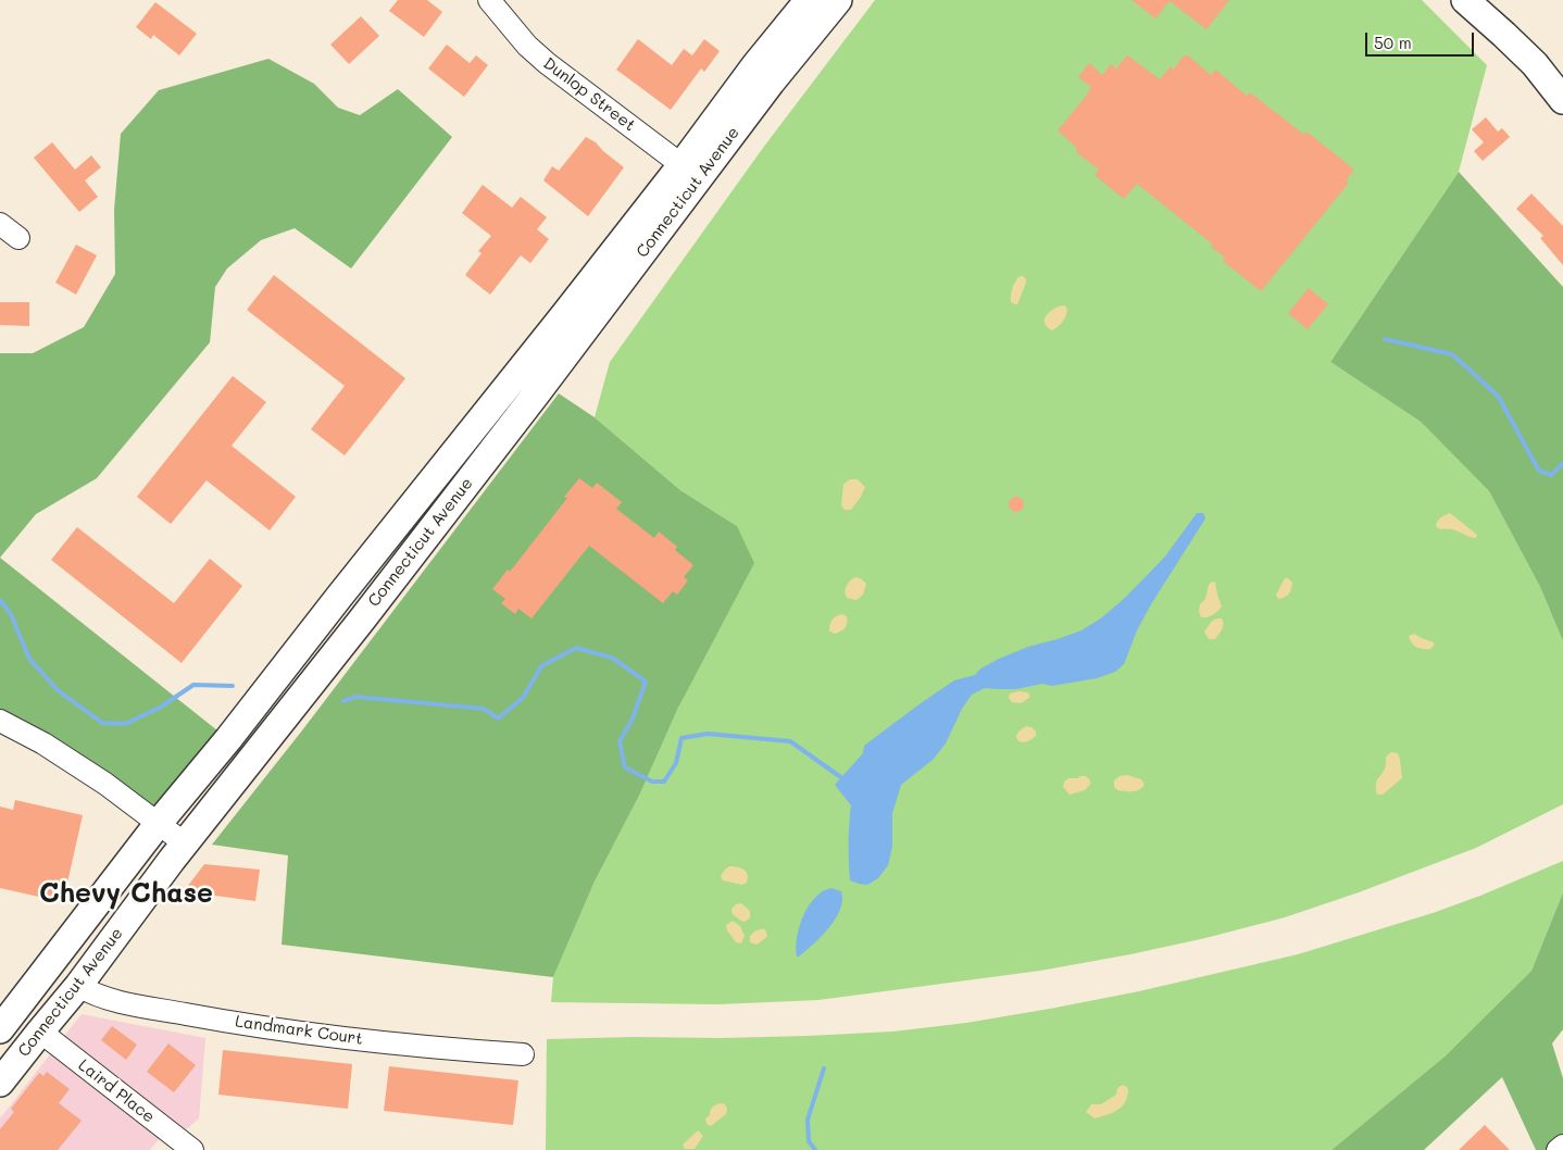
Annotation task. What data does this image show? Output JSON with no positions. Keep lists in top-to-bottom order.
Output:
{
  "streets": {
    "main road": ["Connecticut Avenue"],
    "street": ["Dunlop Street", "Landmark Court", "Laird Place"]
  },
  "crossings": [
    ["Dunlop Street", "Connecticut Avenue"],
    ["Connecticut Avenue", "Landmark Court"],
    ["Connecticut Avenue", "Laird Place"]
  ],
  "districts": ["Chevy Chase"],
  "scale_bar": "50 m"
}
